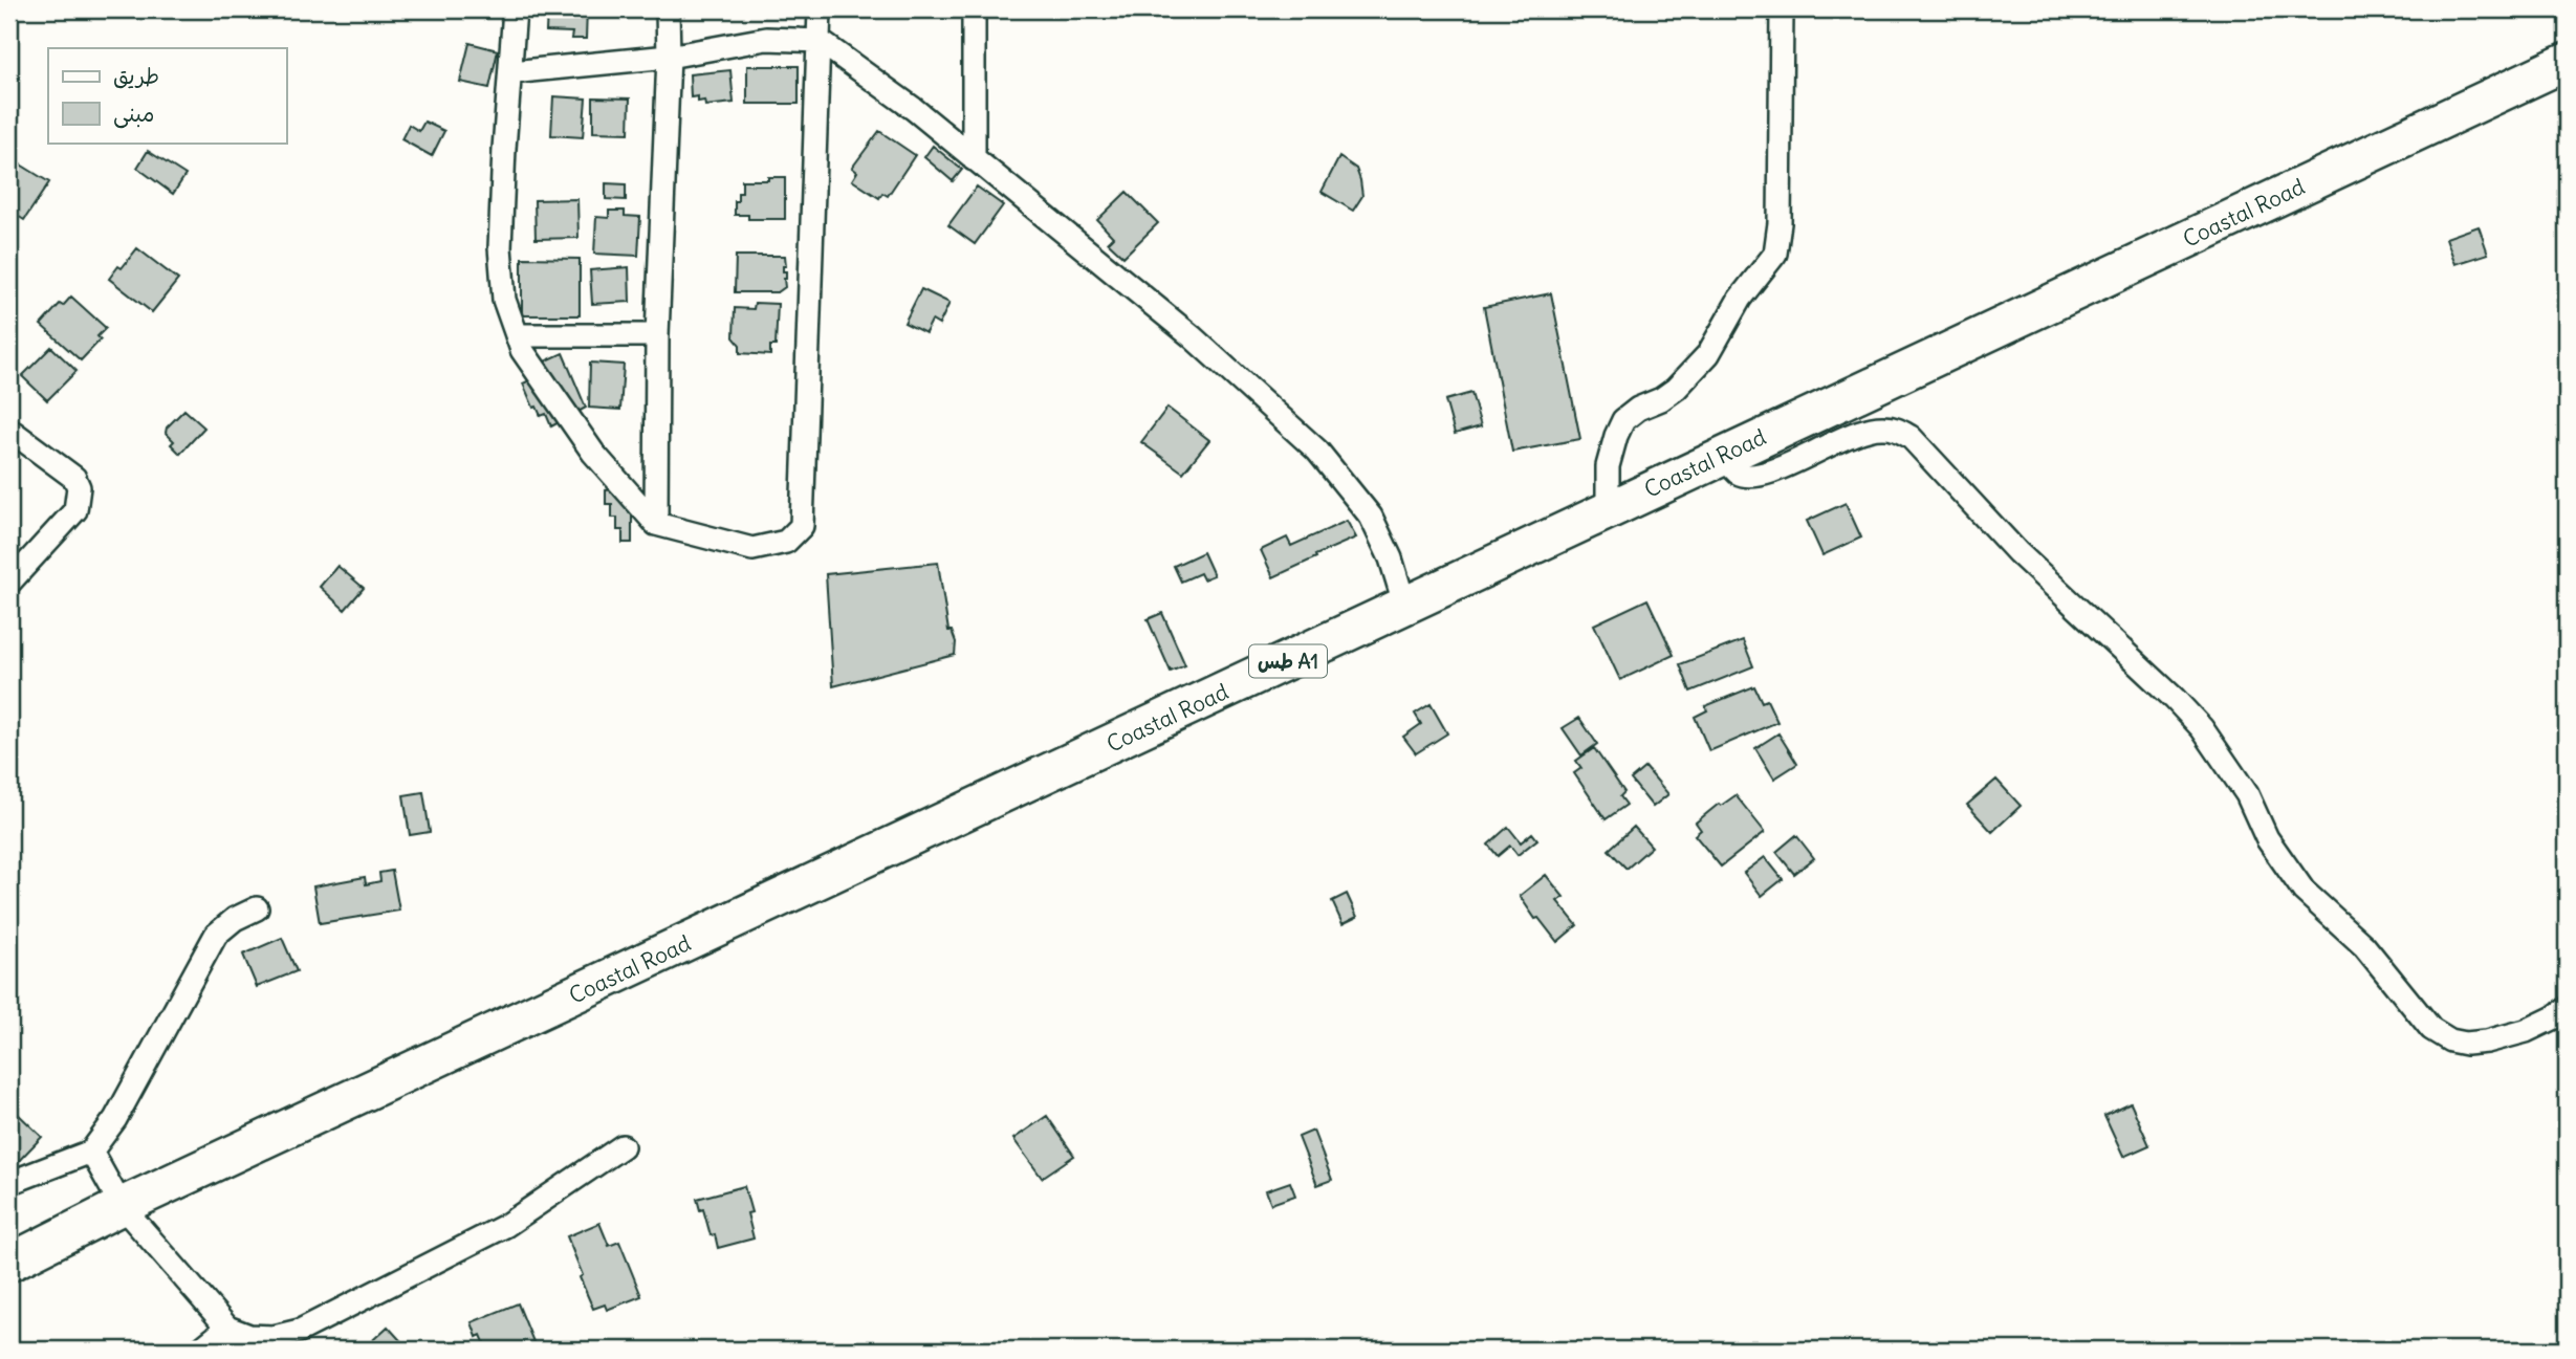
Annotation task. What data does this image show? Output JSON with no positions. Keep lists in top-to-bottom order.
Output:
{
  "streets": {
    "highway": ["Coastal Road", "طس A1"]
  },
  "legend": ["طريق", "مبنى"]
}
